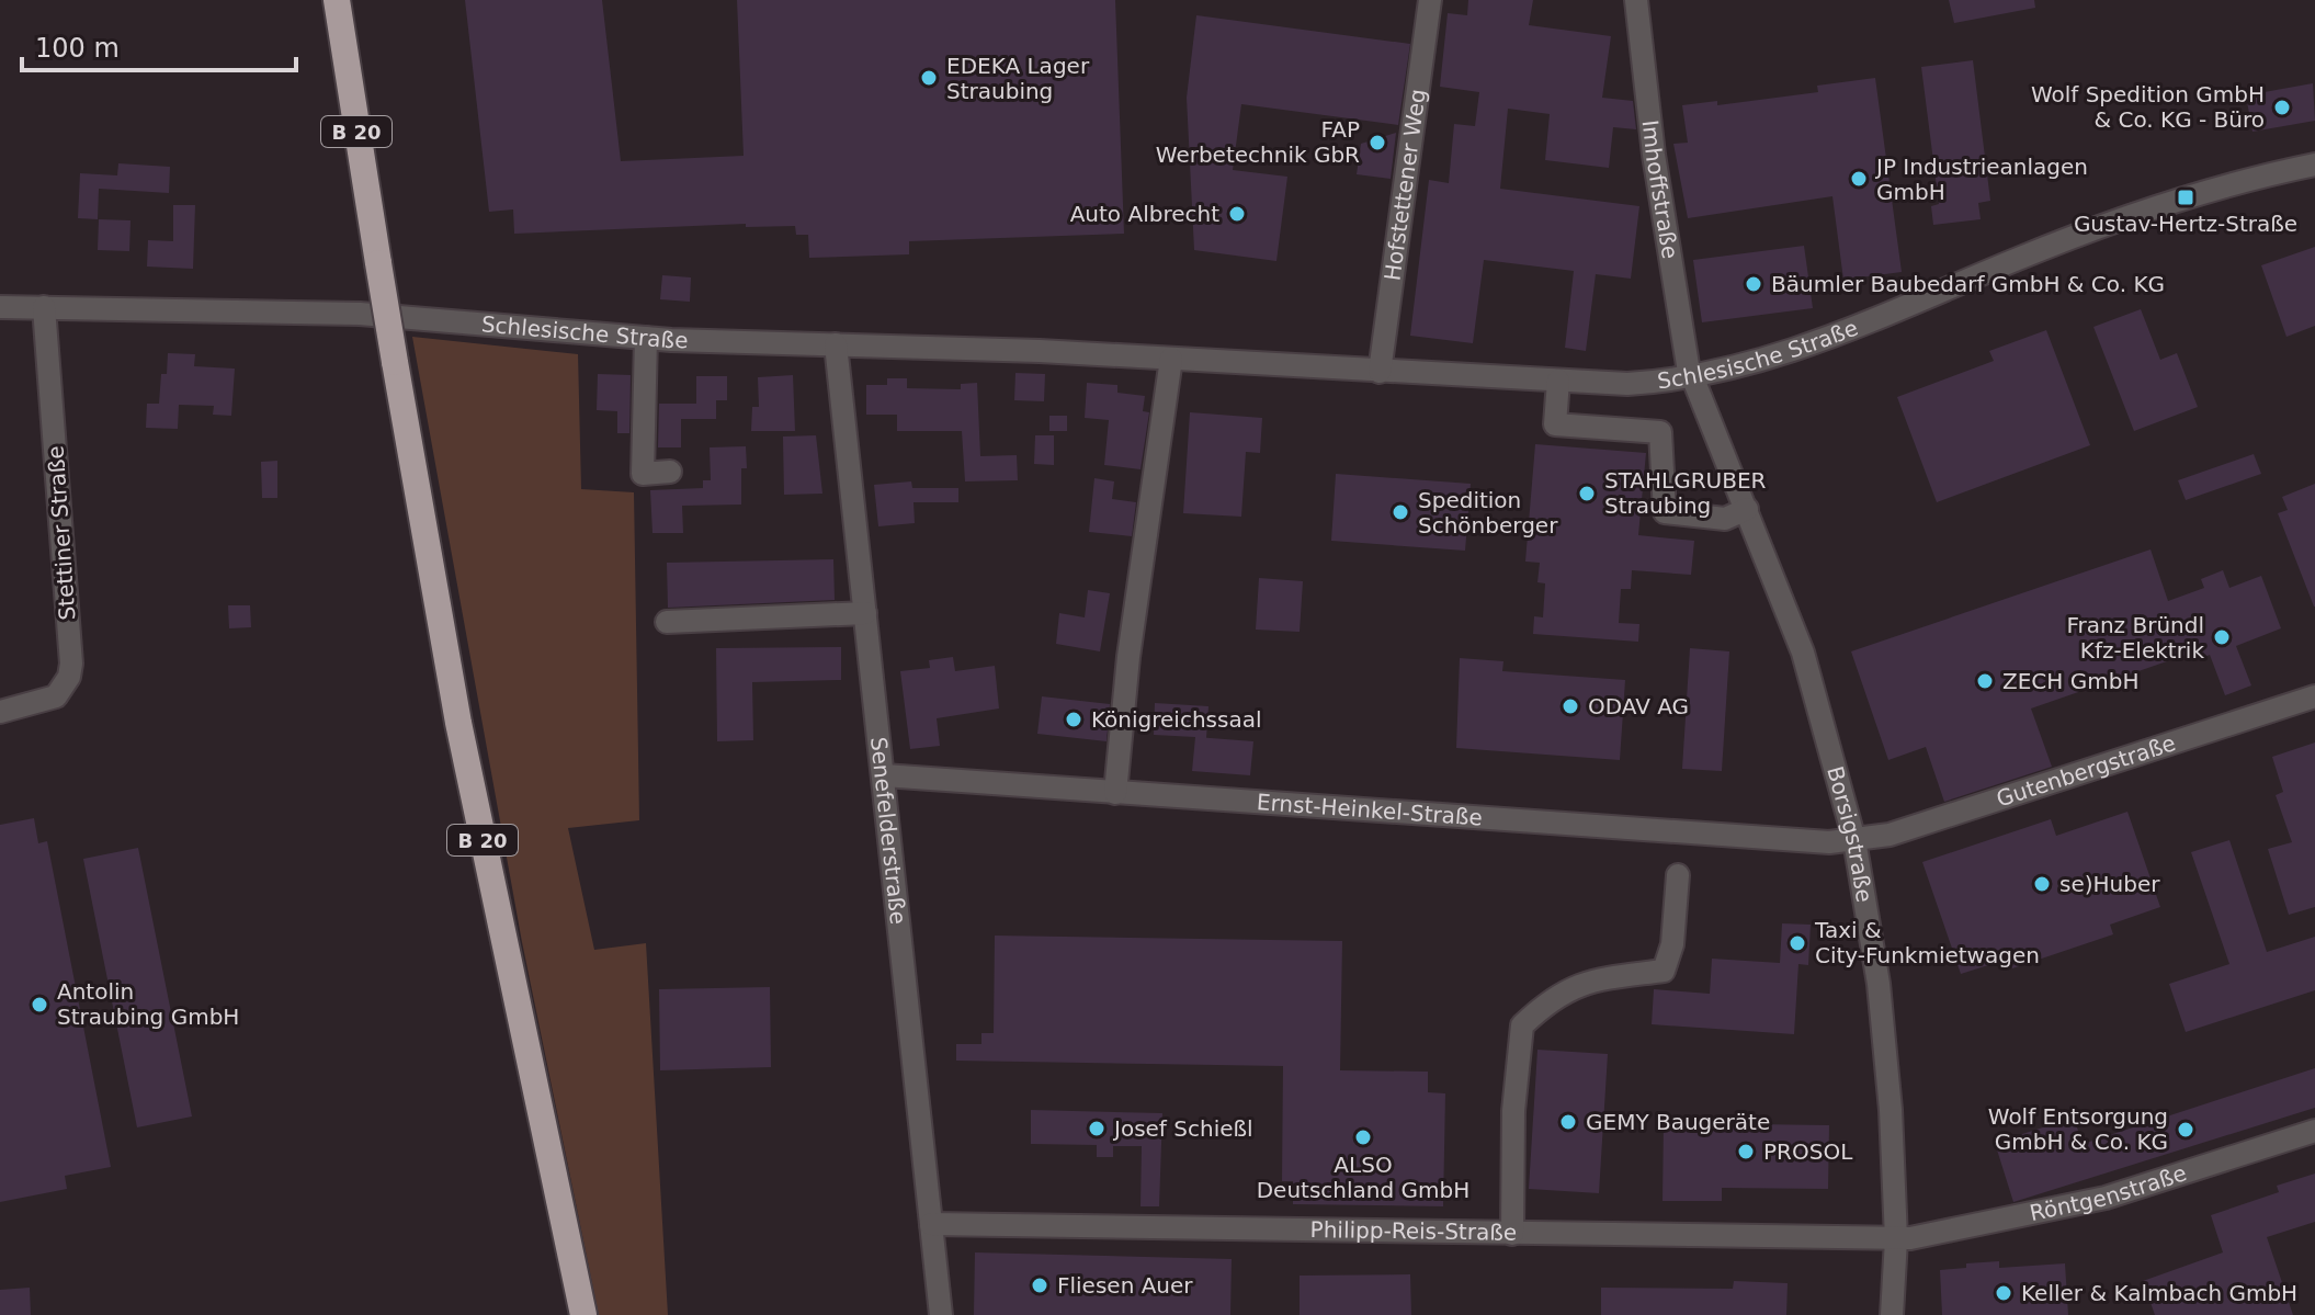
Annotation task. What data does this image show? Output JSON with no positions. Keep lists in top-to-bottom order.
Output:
{
  "streets": {
    "highway": ["B 20"],
    "street": [
      "Hofstettener Weg",
      "Imhoffstraße",
      "Schlesische Straße",
      "Stettiner Straße",
      "Gutenbergstraße",
      "Ernst-Heinkel-Straße",
      "Senefelderstraße",
      "Borsigstraße",
      "Röntgenstraße",
      "Philipp-Reis-Straße"
    ]
  },
  "crossings": [
    ["Hofstettener Weg", "Schlesische Straße"],
    ["Imhoffstraße", "Schlesische Straße"],
    ["Imhoffstraße", "Borsigstraße"],
    ["Schlesische Straße", "Stettiner Straße"],
    ["Schlesische Straße", "Senefelderstraße"],
    ["Schlesische Straße", "Borsigstraße"],
    ["Gutenbergstraße", "Ernst-Heinkel-Straße"],
    ["Gutenbergstraße", "Borsigstraße"],
    ["Ernst-Heinkel-Straße", "Senefelderstraße"],
    ["Ernst-Heinkel-Straße", "Borsigstraße"],
    ["Senefelderstraße", "Philipp-Reis-Straße"],
    ["Borsigstraße", "Röntgenstraße"],
    ["Borsigstraße", "Philipp-Reis-Straße"],
    ["Röntgenstraße", "Philipp-Reis-Straße"]
  ],
  "places": {
    "other": [
      "EDEKA Lager Straubing",
      "Wolf Spedition GmbH & Co. KG - Büro",
      "FAP Werbetechnik GbR",
      "JP Industrieanlagen GmbH",
      "Auto Albrecht",
      "Bäumler Baubedarf GmbH & Co. KG",
      "STAHLGRUBER Straubing",
      "Spedition Schönberger",
      "Franz Bründl Kfz-Elektrik",
      "ZECH GmbH",
      "ODAV AG",
      "Königreichssaal",
      "se)Huber",
      "Taxi & City-Funkmietwagen",
      "Antolin Straubing GmbH",
      "GEMY Baugeräte",
      "Josef Schießl",
      "Wolf Entsorgung GmbH & Co. KG",
      "ALSO Deutschland GmbH",
      "PROSOL",
      "Fliesen Auer",
      "Keller & Kalmbach GmbH"
    ],
    "transit": ["Gustav-Hertz-Straße"]
  },
  "scale_bar": "100 m"
}
